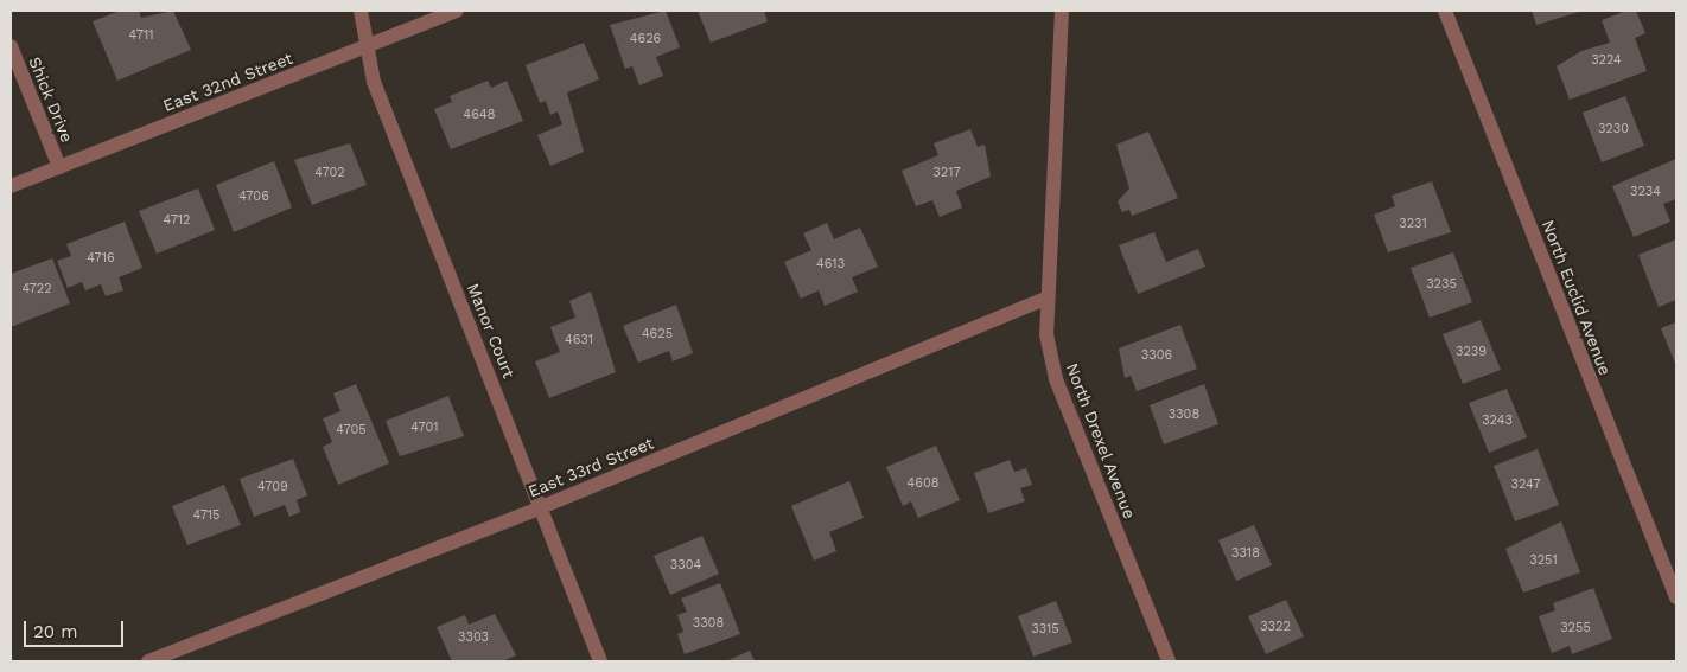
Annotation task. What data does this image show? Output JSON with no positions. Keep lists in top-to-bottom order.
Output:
{
  "streets": {
    "street": [
      "East 32nd Street",
      "Shick Drive",
      "North Euclid Avenue",
      "Manor Court",
      "North Drexel Avenue",
      "East 33rd Street"
    ]
  },
  "crossings": [
    ["East 32nd Street", "Shick Drive"],
    ["East 32nd Street", "Manor Court"],
    ["Manor Court", "East 33rd Street"],
    ["North Drexel Avenue", "East 33rd Street"]
  ],
  "house_numbers": [
    "4711",
    "4626",
    "3224",
    "4648",
    "3230",
    "4702",
    "3217",
    "3234",
    "4706",
    "4712",
    "3231",
    "4716",
    "4613",
    "3235",
    "4722",
    "4625",
    "4631",
    "3239",
    "3306",
    "3308",
    "3243",
    "4701",
    "4705",
    "4608",
    "3247",
    "4709",
    "4715",
    "3318",
    "3251",
    "3304",
    "3308",
    "3322",
    "3255",
    "3315",
    "3303"
  ],
  "scale_bar": "20 m"
}
